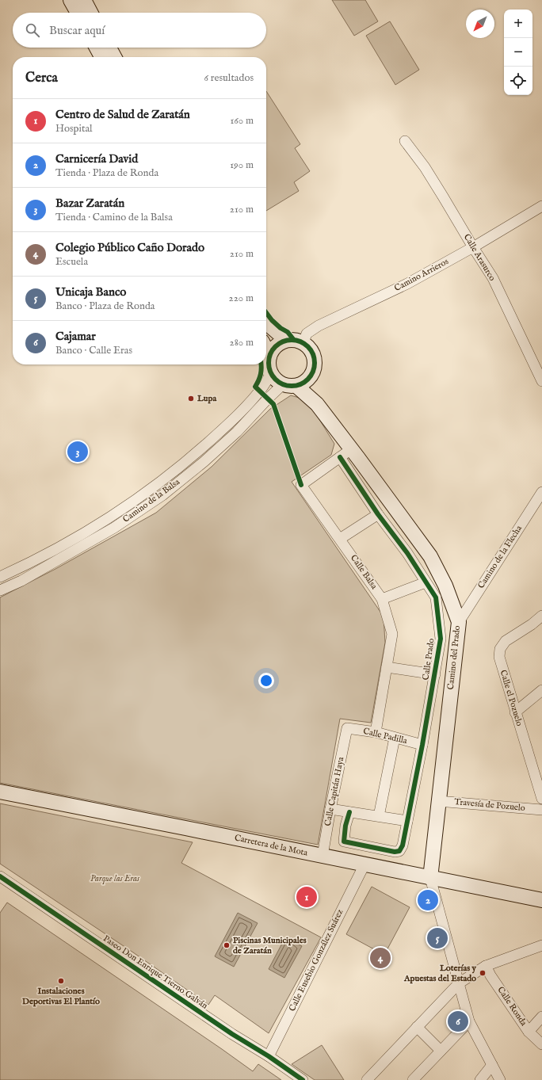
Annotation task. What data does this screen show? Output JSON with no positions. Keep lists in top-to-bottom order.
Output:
{
  "streets": {
    "main road": ["Camino del Prado", "Carretera de la Mota"],
    "street": [
      "Calle Arasurco",
      "Camino Arrieros",
      "Camino de la Balsa",
      "Camino de la Flecha",
      "Calle Balsa",
      "Calle Prado",
      "Calle el Pozuelo",
      "Calle Padilla",
      "Calle Capitán Haya",
      "Travesía de Pozuelo",
      "Calle Eusebio González Suárez",
      "Paseo Don Enrique Tierno Galván",
      "Calle Ronda"
    ]
  },
  "crossings": [
    ["Calle Arasurco", "Camino Arrieros"],
    ["Camino Arrieros", "Camino de la Balsa"],
    ["Camino Arrieros", "Camino del Prado"],
    ["Camino de la Balsa", "Camino del Prado"],
    ["Camino de la Flecha", "Camino del Prado"],
    ["Calle Balsa", "Camino del Prado"],
    ["Calle Balsa", "Calle Prado"],
    ["Calle Balsa", "Calle Padilla"],
    ["Camino del Prado", "Calle Prado"],
    ["Camino del Prado", "Travesía de Pozuelo"],
    ["Camino del Prado", "Carretera de la Mota"],
    ["Calle Prado", "Calle Padilla"],
    ["Calle Padilla", "Calle Capitán Haya"],
    ["Calle Capitán Haya", "Carretera de la Mota"],
    ["Carretera de la Mota", "Calle Eusebio González Suárez"],
    ["Calle Eusebio González Suárez", "Paseo Don Enrique Tierno Galván"]
  ],
  "parks": ["Parque las Eras"],
  "places": [
    "Lupa",
    "Piscinas Municipales de Zaratán",
    "Loterías y Apuestas del Estado",
    "Instalaciones Deportivas El Plantío"
  ],
  "north": "bottom left",
  "page": {
    "map_buttons": ["+", "−"],
    "search": "Buscar aquí",
    "heading": ["Cerca", "6 resultados"],
    "list": [
      {
        "mark": "1",
        "name": "Centro de Salud de Zaratán",
        "note": "Hospital",
        "value": "160 m"
      },
      {
        "mark": "2",
        "name": "Carnicería David",
        "note": "Tienda · Plaza de Ronda",
        "value": "190 m"
      },
      {
        "mark": "3",
        "name": "Bazar Zaratán",
        "note": "Tienda · Camino de la Balsa",
        "value": "210 m"
      },
      {
        "mark": "4",
        "name": "Colegio Público Caño Dorado",
        "note": "Escuela",
        "value": "210 m"
      },
      {
        "mark": "5",
        "name": "Unicaja Banco",
        "note": "Banco · Plaza de Ronda",
        "value": "220 m"
      },
      {
        "mark": "6",
        "name": "Cajamar",
        "note": "Banco · Calle Eras",
        "value": "280 m"
      }
    ],
    "pins": [
      "3",
      "1",
      "2",
      "5",
      "4",
      "6"
    ]
  }
}
